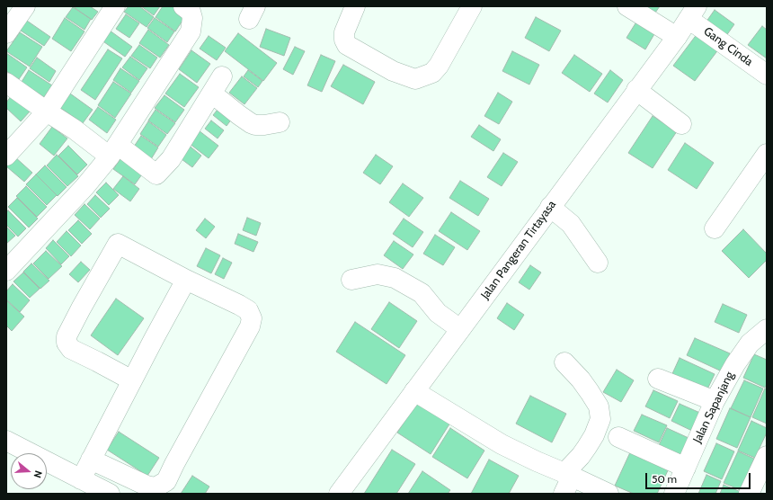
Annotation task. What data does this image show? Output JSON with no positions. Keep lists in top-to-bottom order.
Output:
{
  "streets": {
    "street": ["Gang Cinda", "Jalan Pangeran Tirtayasa", "Jalan Sapanjang"]
  },
  "crossings": [
    ["Gang Cinda", "Jalan Pangeran Tirtayasa"]
  ],
  "scale_bar": "50 m",
  "north": "right"
}
